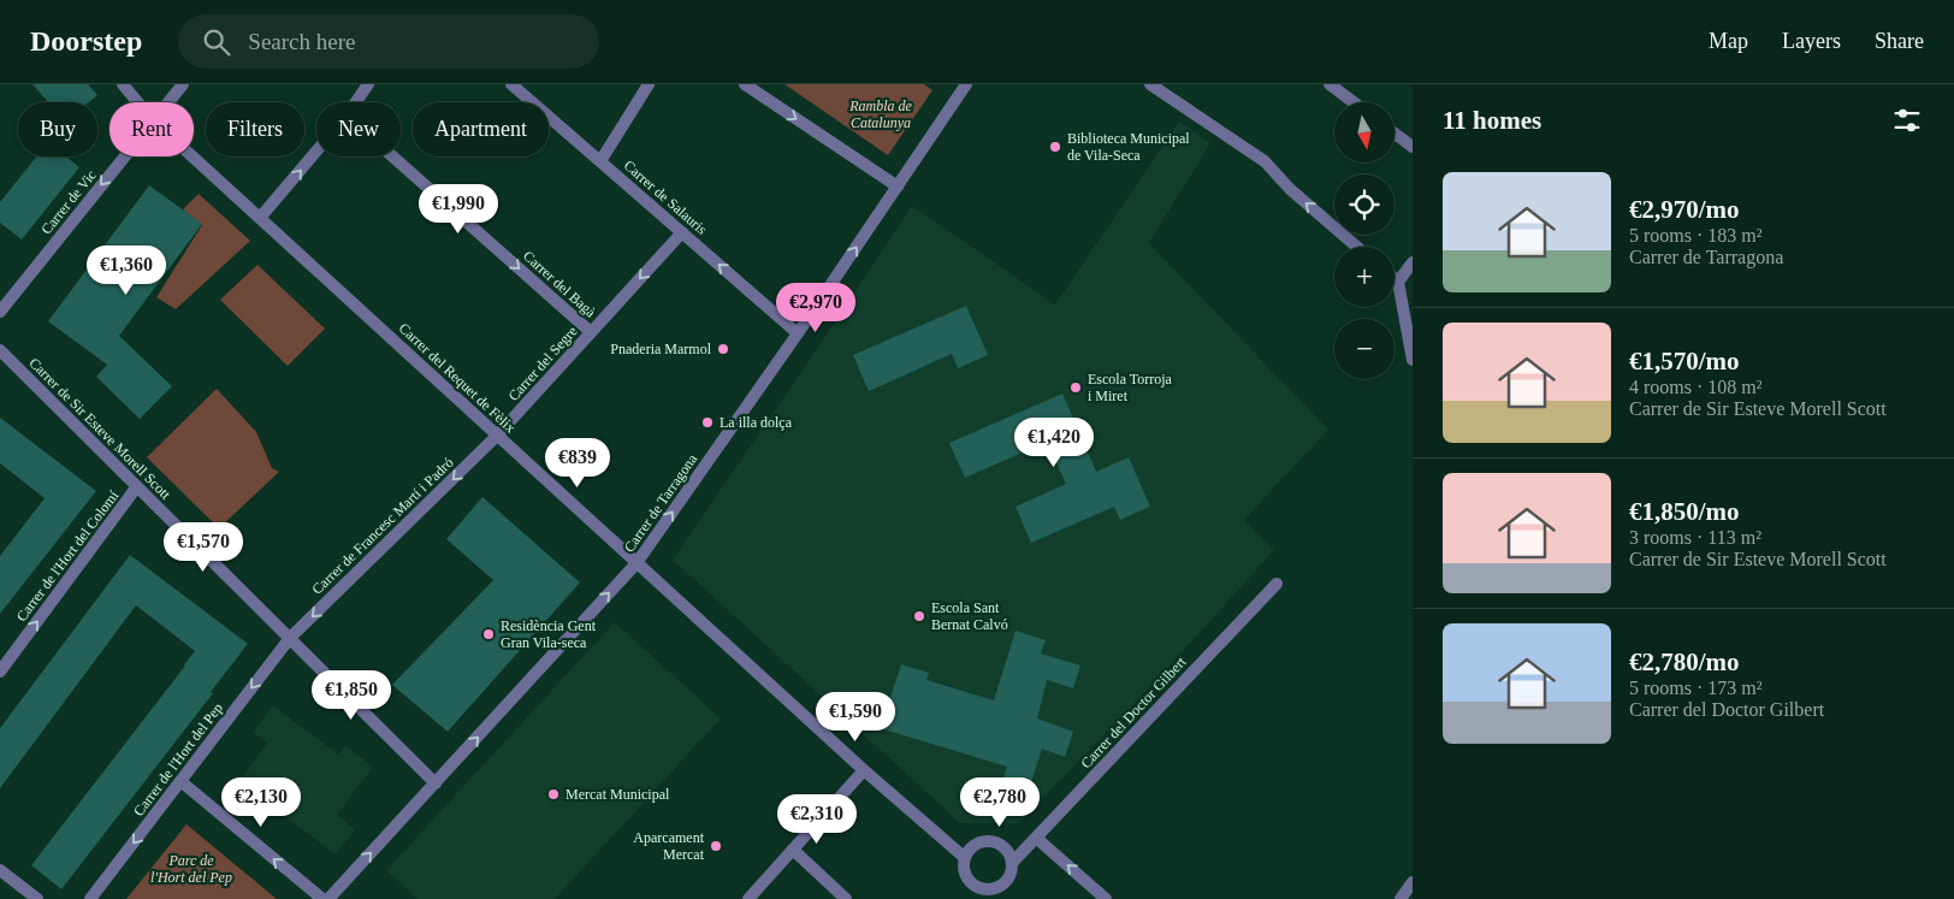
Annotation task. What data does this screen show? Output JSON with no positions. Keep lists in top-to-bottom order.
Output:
{
  "streets": {
    "street": [
      "Carrer de Salauris",
      "Carrer de Vic",
      "Carrer del Bagà",
      "Carrer del Segre",
      "Carrer del Requet de Fèlix",
      "Carrer de Sir Esteve Morell Scott",
      "Carrer de Tarragona",
      "Carrer de Francesc Martí i Padró",
      "Carrer de l'Hort del Colomí",
      "Carrer del Doctor Gilbert",
      "Carrer de l'Hort del Pep"
    ]
  },
  "crossings": [
    ["Carrer de Salauris", "Carrer del Segre"],
    ["Carrer de Salauris", "Carrer de Tarragona"],
    ["Carrer del Bagà", "Carrer del Segre"],
    ["Carrer del Segre", "Carrer del Requet de Fèlix"],
    ["Carrer del Segre", "Carrer de Francesc Martí i Padró"],
    ["Carrer del Requet de Fèlix", "Carrer de Tarragona"],
    ["Carrer del Requet de Fèlix", "Carrer de Francesc Martí i Padró"],
    ["Carrer del Requet de Fèlix", "Carrer del Doctor Gilbert"],
    ["Carrer de Sir Esteve Morell Scott", "Carrer de Tarragona"],
    ["Carrer de Sir Esteve Morell Scott", "Carrer de Francesc Martí i Padró"],
    ["Carrer de Sir Esteve Morell Scott", "Carrer de l'Hort del Colomí"],
    ["Carrer de Sir Esteve Morell Scott", "Carrer de l'Hort del Pep"],
    ["Carrer de Francesc Martí i Padró", "Carrer de l'Hort del Pep"]
  ],
  "one_way": [
    "Carrer de Salauris",
    "Carrer de Vic",
    "Carrer del Bagà",
    "Carrer del Segre",
    "Carrer de Tarragona",
    "Carrer de Francesc Martí i Padró",
    "Carrer de l'Hort del Colomí",
    "Carrer de l'Hort del Pep"
  ],
  "parks": ["Rambla de Catalunya", "Parc de l'Hort del Pep"],
  "places": [
    "Biblioteca Municipal de Vila-Seca",
    "Pnaderia Marmol",
    "Escola Torroja i Miret",
    "La illa dolça",
    "Escola Sant Bernat Calvó",
    "Residència Gent Gran Vila-seca",
    "Mercat Municipal",
    "Aparcament Mercat"
  ],
  "north": "bottom",
  "page": {
    "header": "Doorstep",
    "search": "Search here",
    "nav": ["Map", "Layers", "Share"],
    "heading": "11 homes",
    "map_buttons": ["+", "−"],
    "chip": [
      "Buy",
      "Rent",
      "Filters",
      "New",
      "Apartment"
    ],
    "list": [
      {
        "name": "€2,970/mo",
        "note": "5 rooms · 183 m² · Carrer de Tarragona"
      },
      {
        "name": "€1,570/mo",
        "note": "4 rooms · 108 m² · Carrer de Sir Esteve Morell Scott"
      },
      {
        "name": "€1,850/mo",
        "note": "3 rooms · 113 m² · Carrer de Sir Esteve Morell Scott"
      },
      {
        "name": "€2,780/mo",
        "note": "5 rooms · 173 m² · Carrer del Doctor Gilbert"
      }
    ],
    "price": [
      "€1,990",
      "€1,360",
      "€2,970",
      "€1,420",
      "€839",
      "€1,570",
      "€1,850",
      "€1,590",
      "€2,130",
      "€2,780",
      "€2,310"
    ]
  }
}
